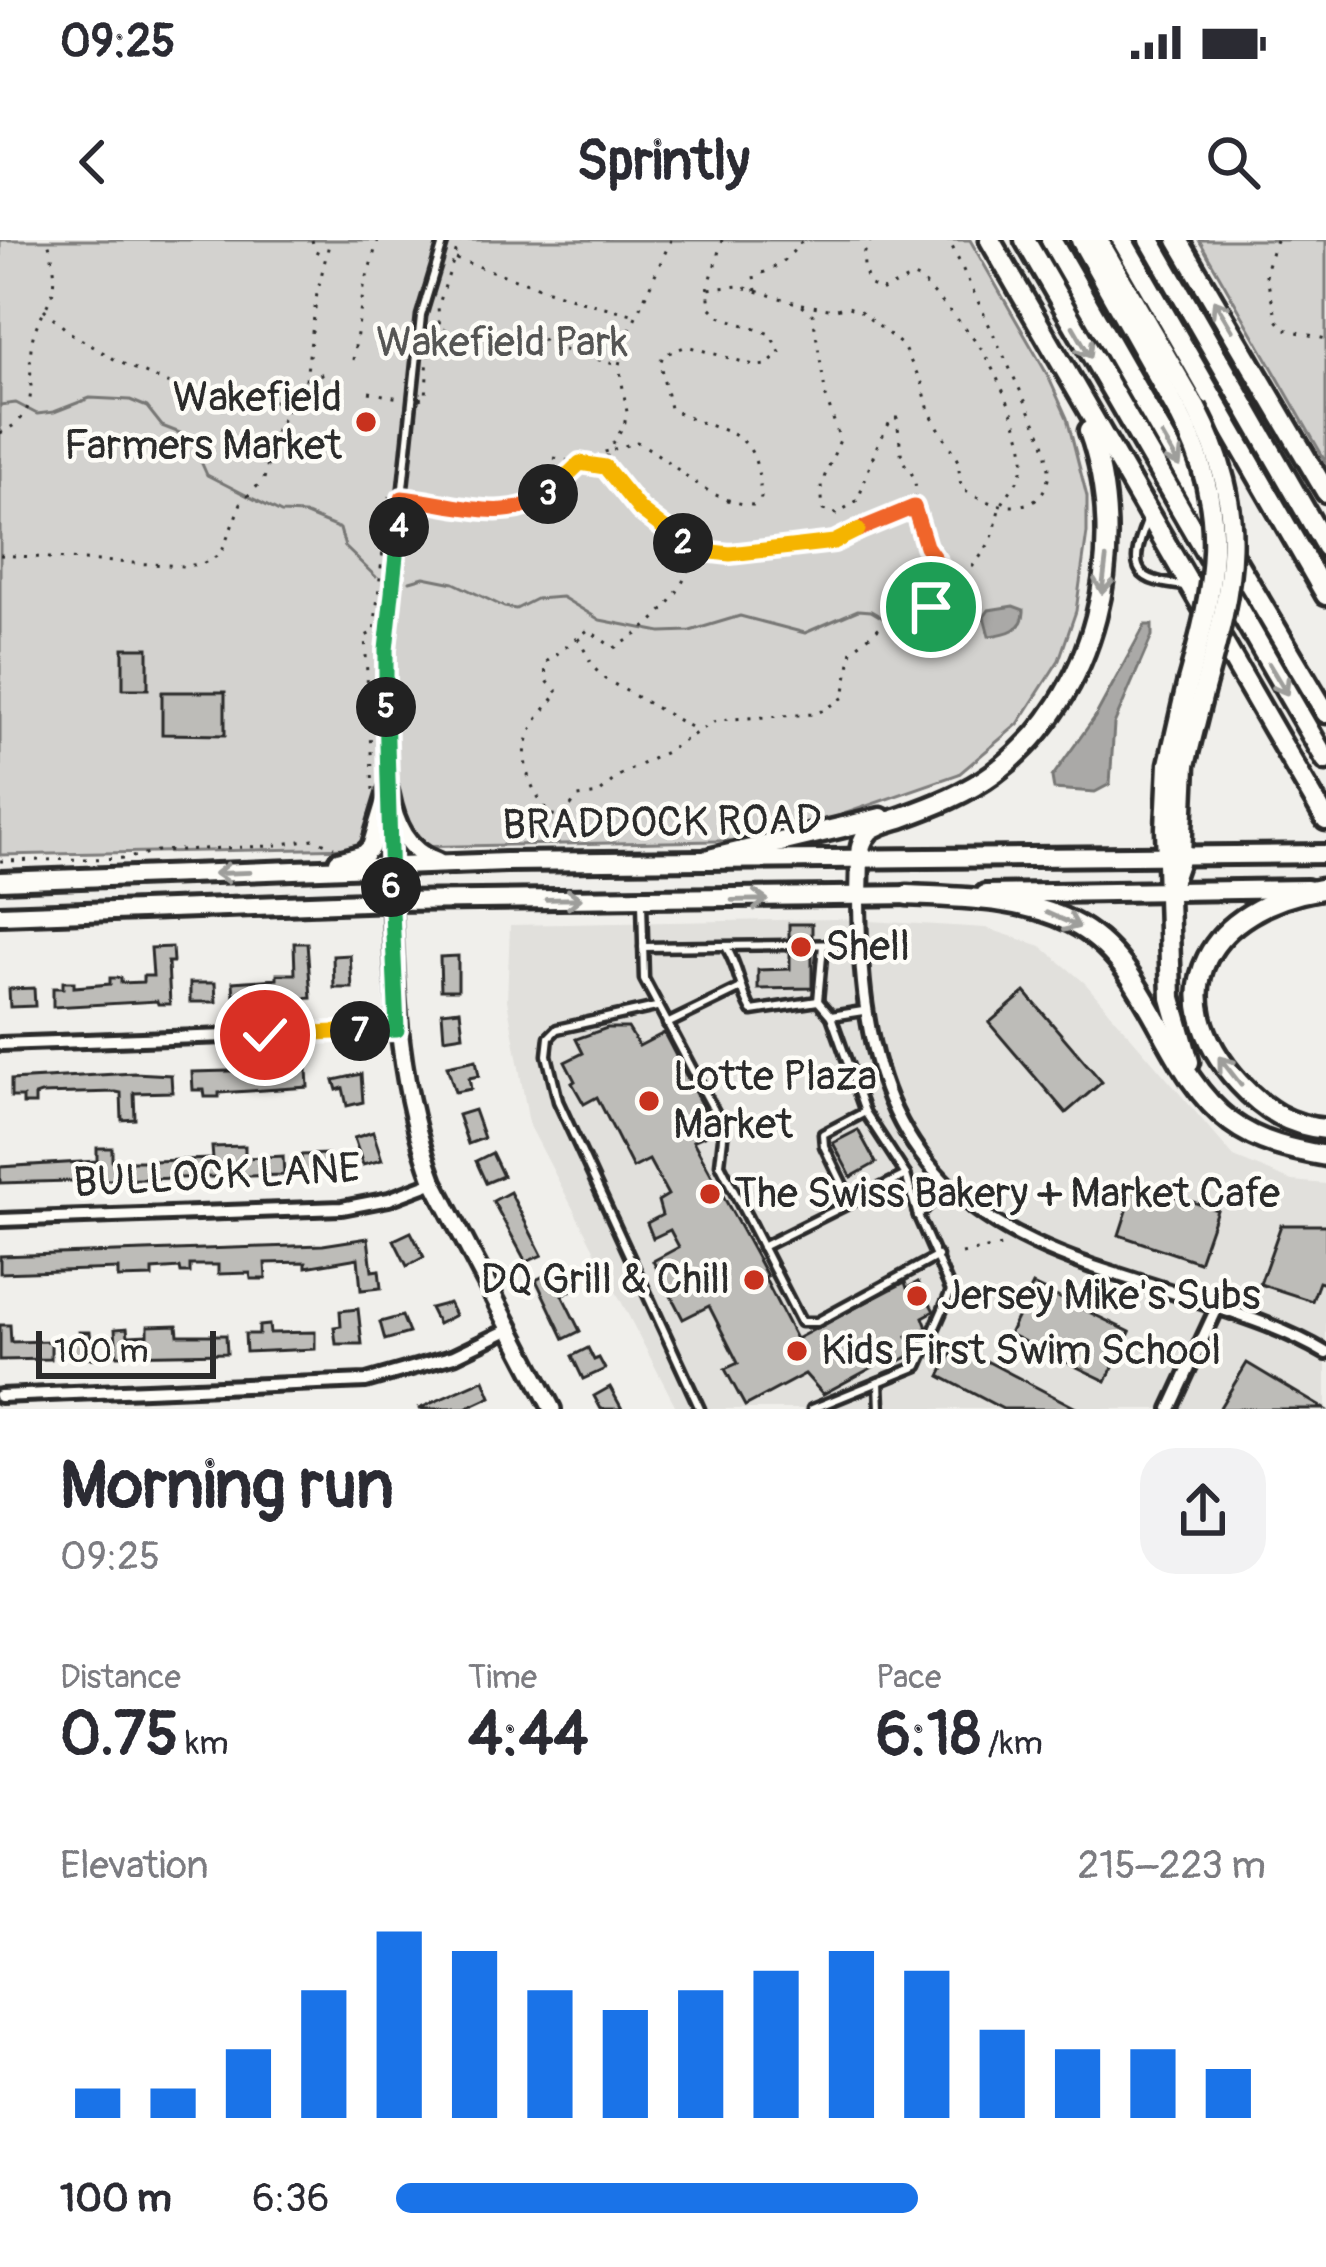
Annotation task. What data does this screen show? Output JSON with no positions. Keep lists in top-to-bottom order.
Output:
{
  "streets": {
    "main road": ["BRADDOCK ROAD"],
    "street": ["BULLOCK LANE"]
  },
  "parks": ["Wakefield Park"],
  "places": [
    "Wakefield Farmers Market",
    "Shell",
    "Lotte Plaza Market",
    "The Swiss Bakery + Market Cafe",
    "DQ Grill & Chill",
    "Jersey Mike's Subs",
    "Kids First Swim School"
  ],
  "scale_bar": "100 m",
  "page": {
    "status": "09:25",
    "header": "Sprintly",
    "pins": [
      "3",
      "4",
      "2",
      "5",
      "6",
      "7"
    ],
    "scale": "100 m",
    "heading": ["Morning run", "09:25"],
    "stats": [
      ["Distance", "0.75 km"],
      ["Time", "4:44"],
      ["Pace", "6:18 /km"]
    ],
    "chart": ["Elevation", "215–223 m"],
    "list": [
      {
        "name": "100 m",
        "note": "6:36"
      }
    ]
  }
}
